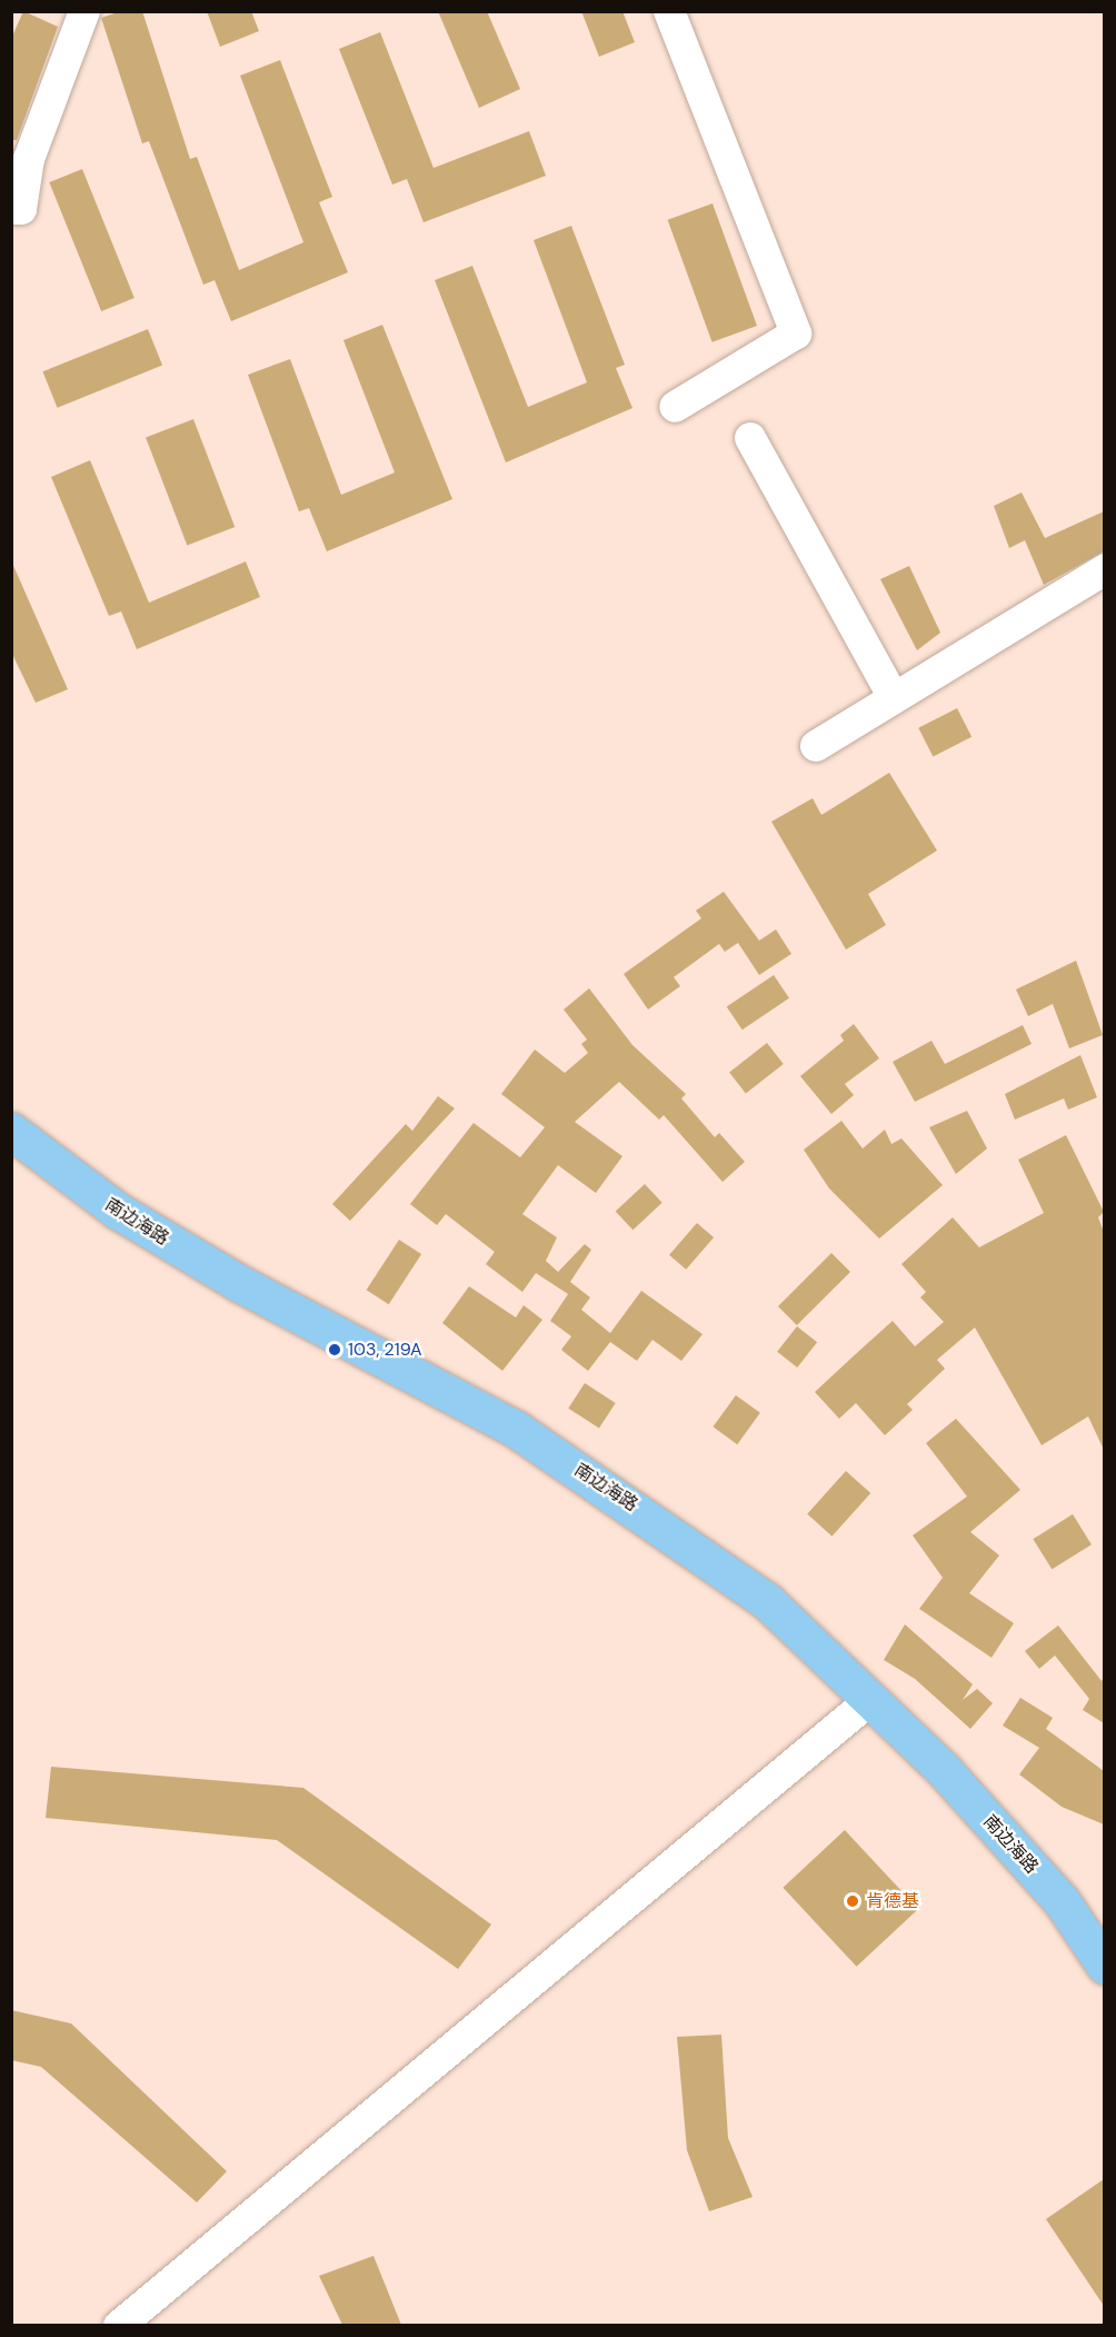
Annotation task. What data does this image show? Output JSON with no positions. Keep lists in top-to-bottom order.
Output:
{
  "streets": {
    "main road": ["南边海路"]
  },
  "places": ["103, 219A", "肯德基"]
}
